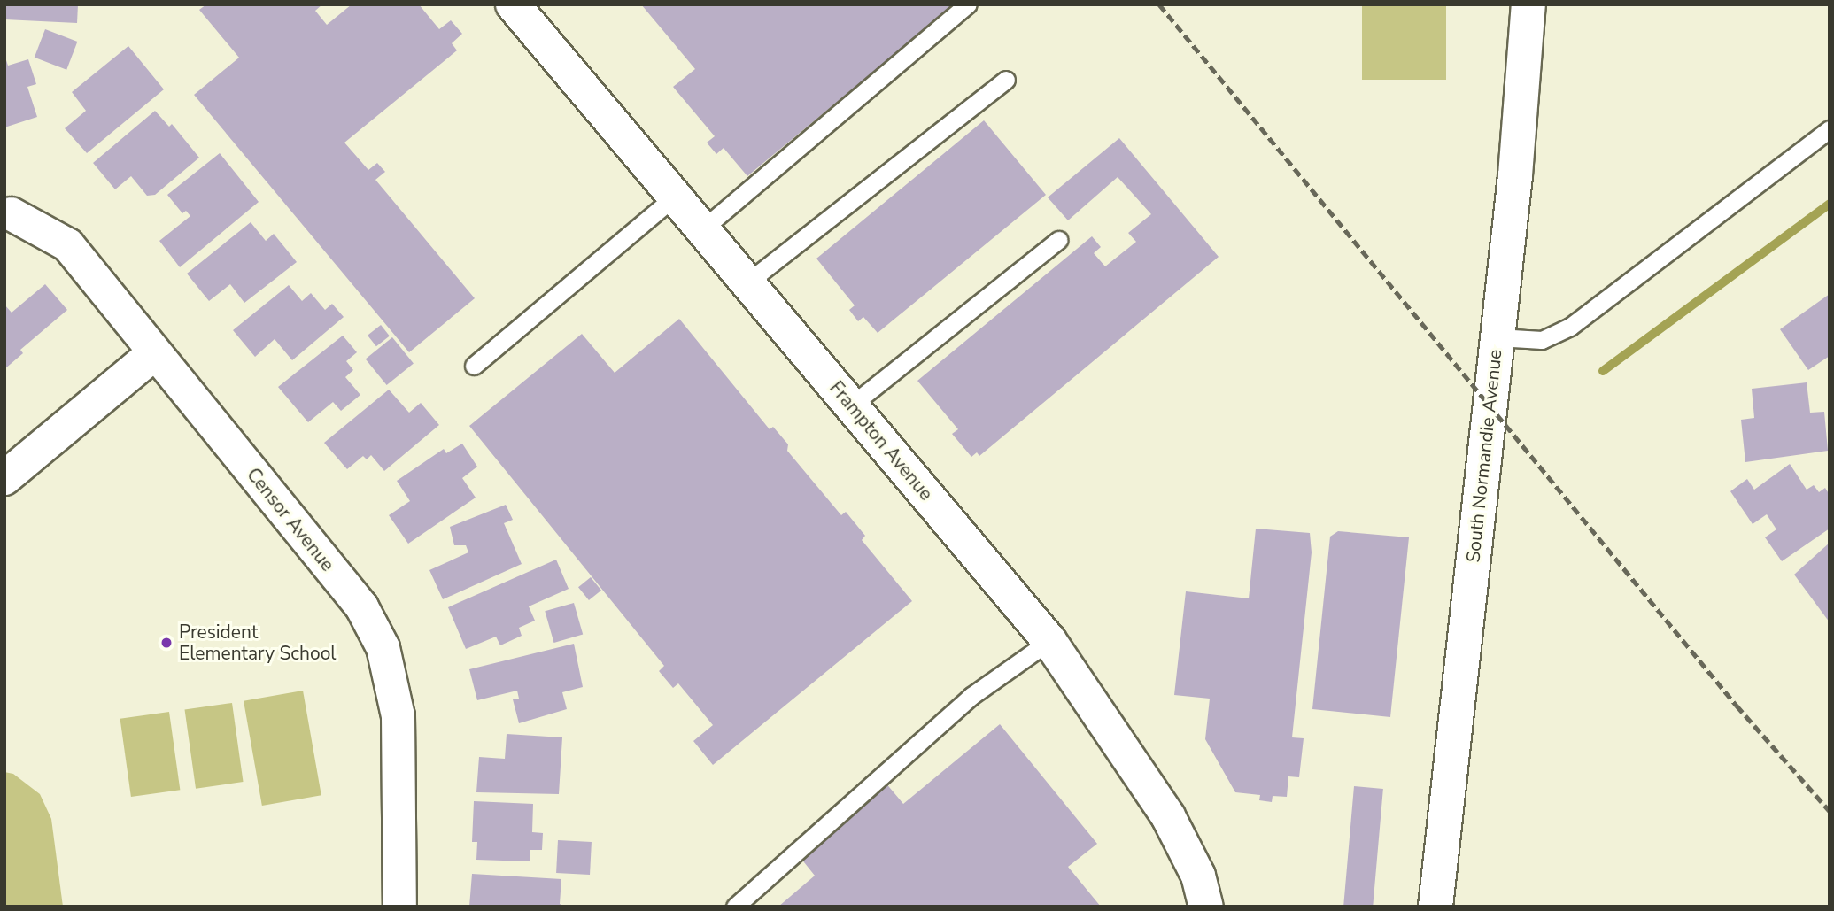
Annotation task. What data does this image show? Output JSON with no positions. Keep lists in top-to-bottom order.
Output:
{
  "streets": {
    "street": ["Frampton Avenue", "South Normandie Avenue", "Censor Avenue"]
  },
  "places": ["President Elementary School"]
}
